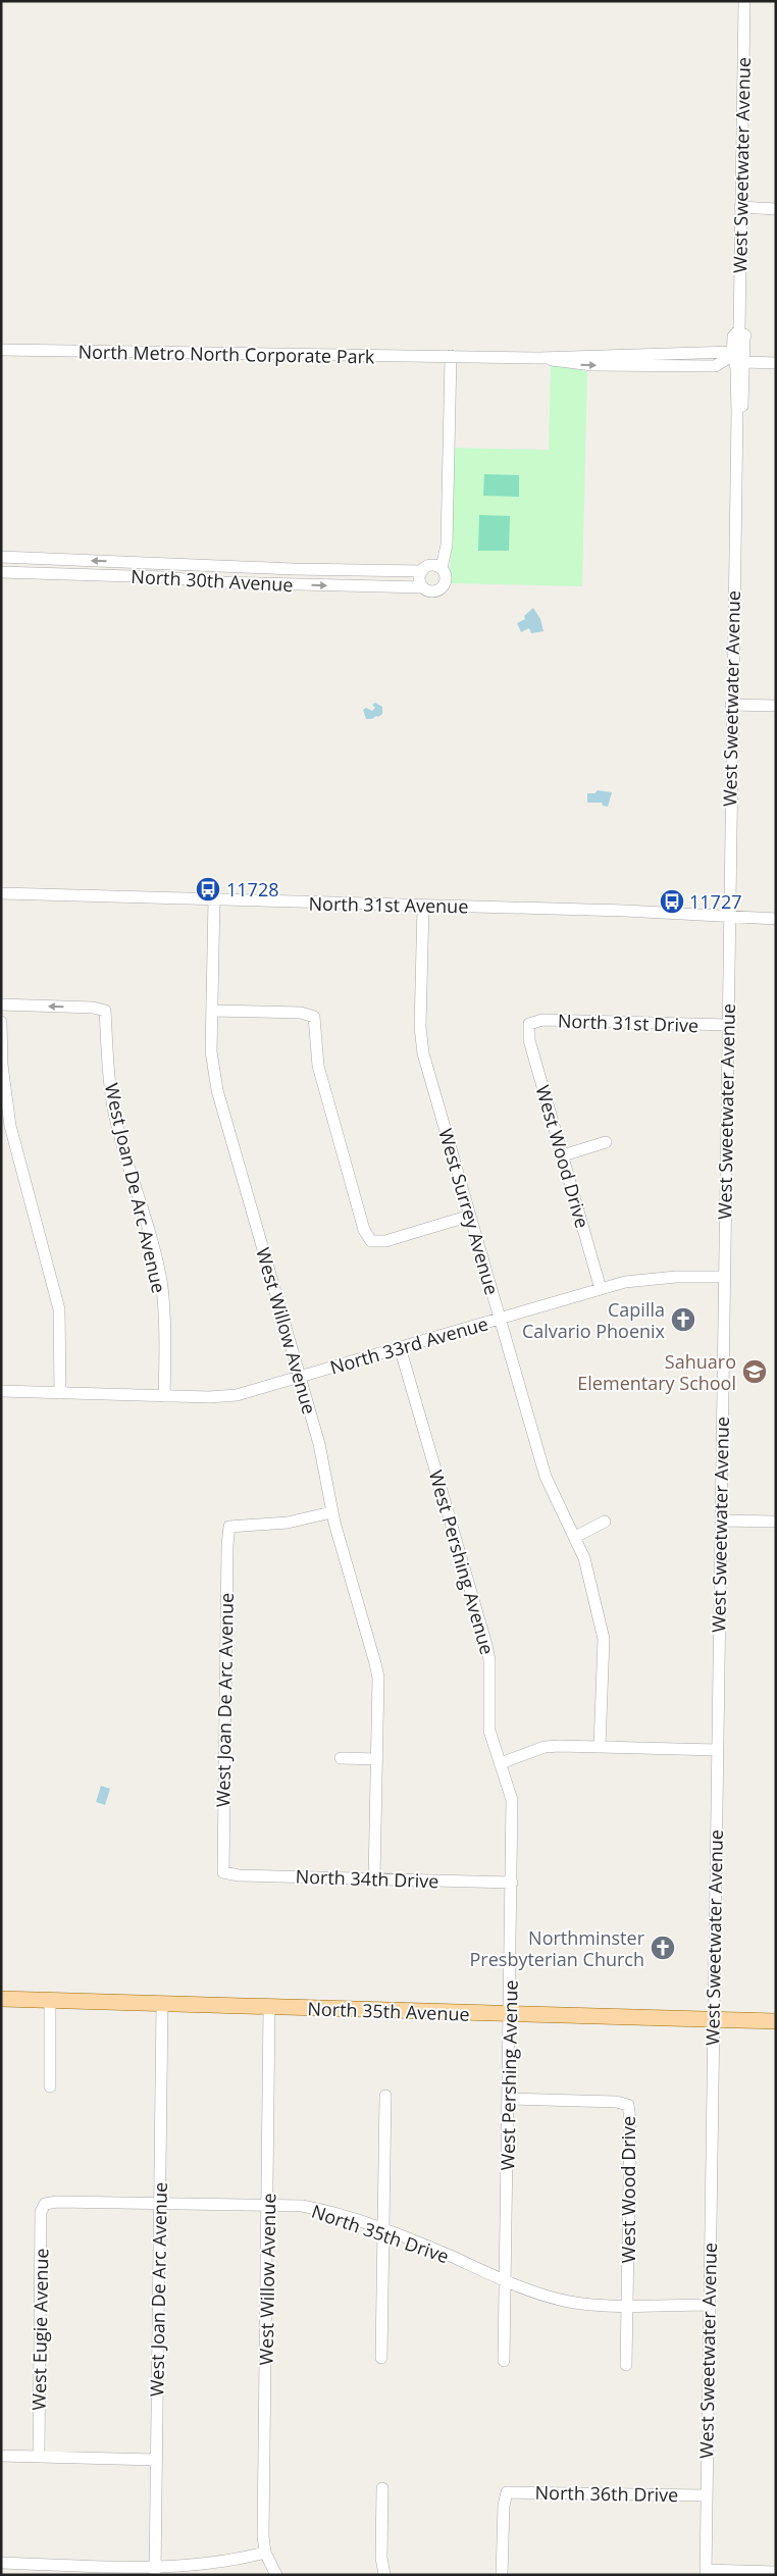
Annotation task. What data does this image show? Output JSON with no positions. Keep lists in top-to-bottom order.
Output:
{
  "streets": {
    "main road": ["North 35th Avenue"],
    "street": [
      "West Sweetwater Avenue",
      "North Metro North Corporate Park",
      "North 30th Avenue",
      "North 31st Avenue",
      "North 31st Drive",
      "West Wood Drive",
      "West Joan De Arc Avenue",
      "West Surrey Avenue",
      "West Willow Avenue",
      "North 33rd Avenue",
      "West Pershing Avenue",
      "North 34th Drive",
      "North 35th Drive",
      "West Eugie Avenue",
      "North 36th Drive"
    ]
  },
  "crossings": [
    ["West Sweetwater Avenue", "North Metro North Corporate Park"],
    ["West Sweetwater Avenue", "North 31st Avenue"],
    ["West Sweetwater Avenue", "North 31st Drive"],
    ["West Sweetwater Avenue", "North 33rd Avenue"],
    ["West Sweetwater Avenue", "North 35th Avenue"],
    ["West Sweetwater Avenue", "North 35th Drive"],
    ["West Sweetwater Avenue", "North 36th Drive"],
    ["North 31st Avenue", "West Surrey Avenue"],
    ["North 31st Avenue", "West Willow Avenue"],
    ["North 31st Drive", "West Wood Drive"],
    ["West Wood Drive", "North 33rd Avenue"],
    ["West Wood Drive", "West Pershing Avenue"],
    ["West Wood Drive", "North 35th Drive"],
    ["West Joan De Arc Avenue", "West Willow Avenue"],
    ["West Joan De Arc Avenue", "North 33rd Avenue"],
    ["West Joan De Arc Avenue", "North 34th Drive"],
    ["West Joan De Arc Avenue", "North 35th Avenue"],
    ["West Joan De Arc Avenue", "North 35th Drive"],
    ["West Surrey Avenue", "North 33rd Avenue"],
    ["West Willow Avenue", "North 33rd Avenue"],
    ["West Willow Avenue", "North 34th Drive"],
    ["West Willow Avenue", "North 35th Avenue"],
    ["West Willow Avenue", "North 35th Drive"],
    ["North 33rd Avenue", "West Pershing Avenue"],
    ["West Pershing Avenue", "North 34th Drive"],
    ["West Pershing Avenue", "North 35th Avenue"],
    ["West Pershing Avenue", "North 35th Drive"],
    ["North 35th Drive", "West Eugie Avenue"]
  ],
  "places": {
    "bus stop": ["11728", "11727"],
    "church": ["Capilla Calvario Phoenix", "Northminster Presbyterian Church"],
    "school or university": ["Sahuaro Elementary School"]
  }
}
